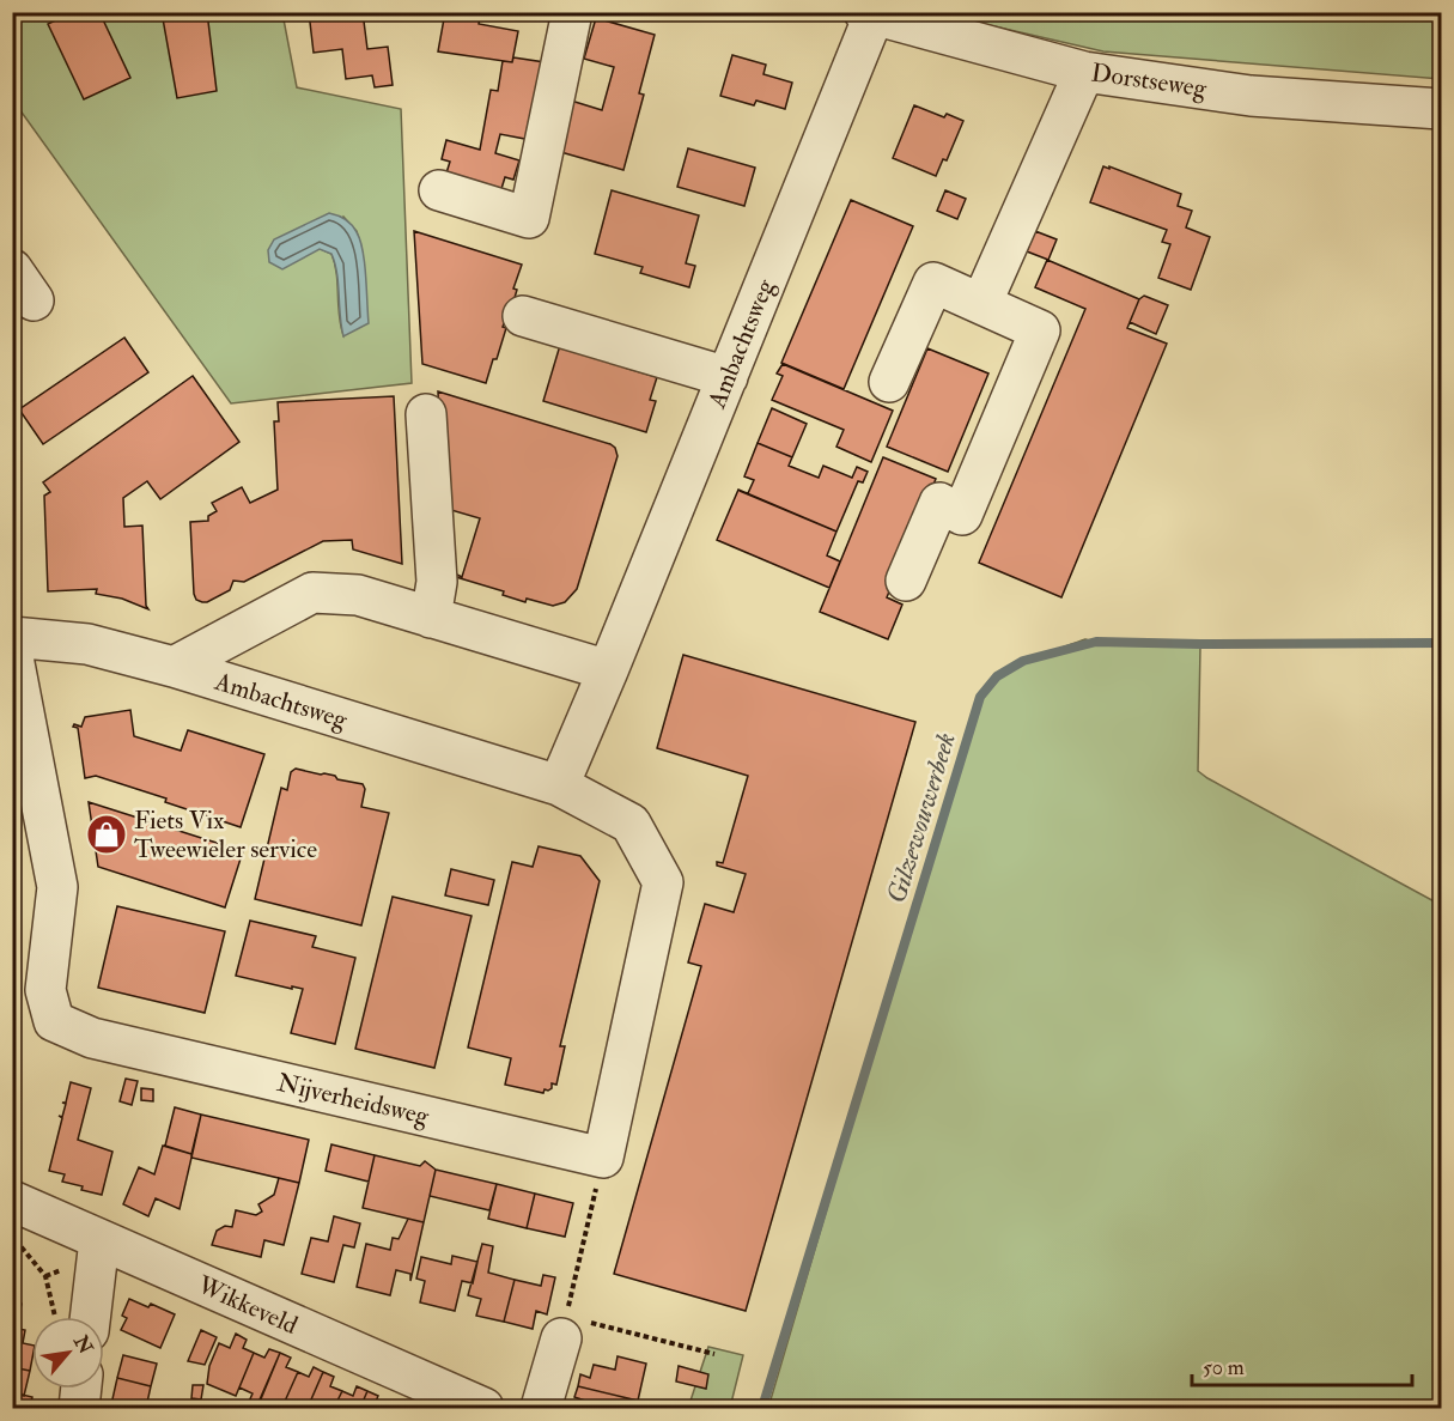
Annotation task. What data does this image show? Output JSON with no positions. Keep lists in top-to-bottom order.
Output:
{
  "streets": {
    "street": [
      "Dorstseweg",
      "Ambachtsweg",
      "Nijverheidsweg",
      "Wikkeveld"
    ]
  },
  "crossings": [
    ["Dorstseweg", "Ambachtsweg"]
  ],
  "water": ["Gilzewouwerbeek"],
  "places": {
    "shop": ["Fiets Vix Tweewieler service"]
  },
  "scale_bar": "50 m",
  "north": "top right"
}
